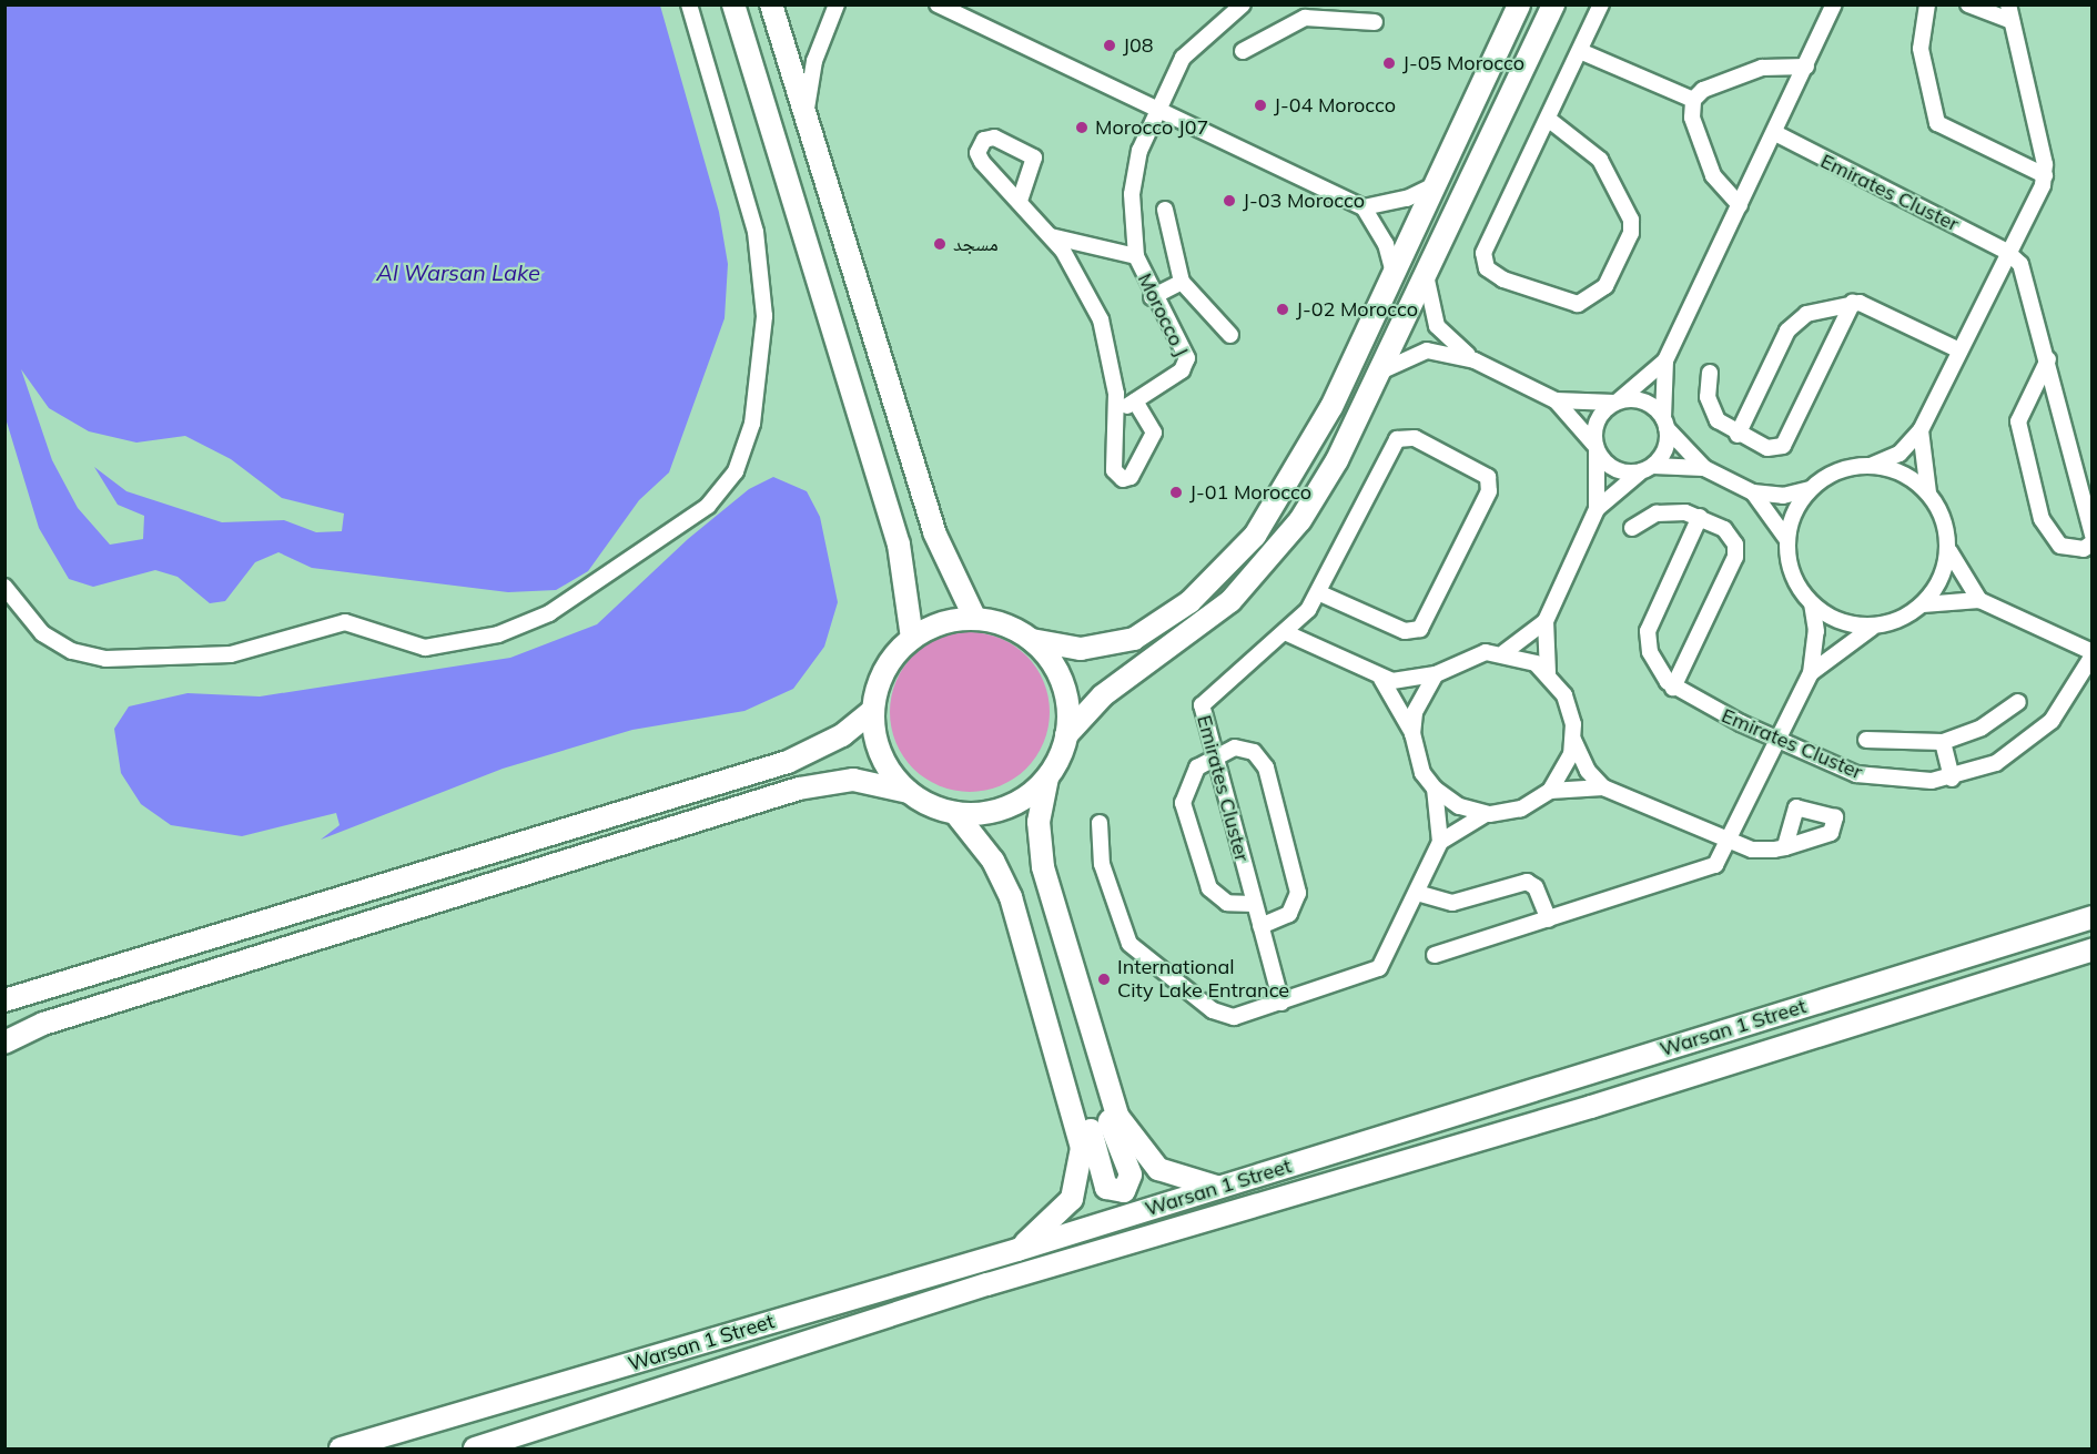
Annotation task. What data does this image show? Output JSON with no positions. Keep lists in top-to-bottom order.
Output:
{
  "streets": {
    "street": ["Emirates Cluster", "Morocco J", "Warsan 1 Street"]
  },
  "water": ["Al Warsan Lake"],
  "places": [
    "J08",
    "J-05 Morocco",
    "J-04 Morocco",
    "Morocco J07",
    "J-03 Morocco",
    "مسجد",
    "J-02 Morocco",
    "J-01 Morocco",
    "International City Lake Entrance"
  ]
}
